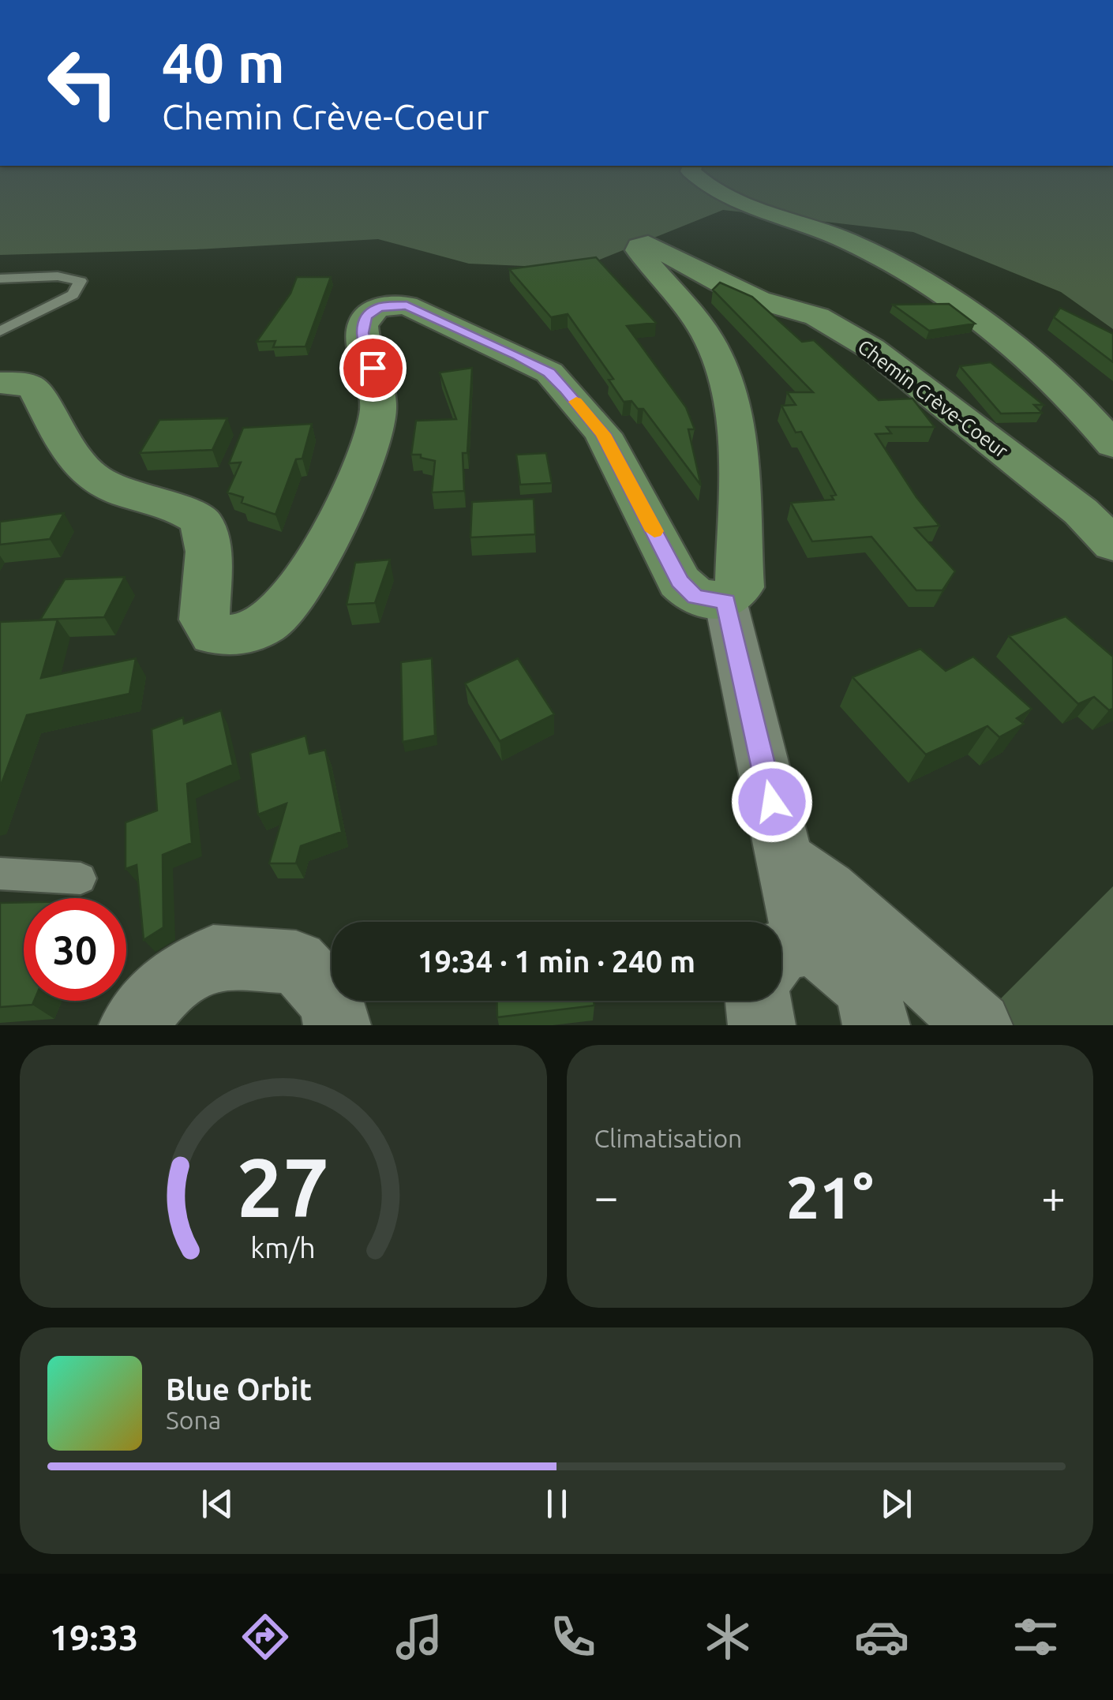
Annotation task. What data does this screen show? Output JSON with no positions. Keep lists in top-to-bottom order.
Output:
{
  "streets": {
    "main road": ["Chemin Crève-Coeur"]
  },
  "page": {
    "turn": ["40 m", "Chemin Crève-Coeur"],
    "limit": "30",
    "trip": "19:34 · 1 min · 240 m",
    "tile": "Climatisation",
    "heat": ["−", "21°", "+"],
    "song": ["Blue Orbit", "Sona"],
    "tabs": "19:33",
    "gauge": ["27", "km/h"]
  }
}
